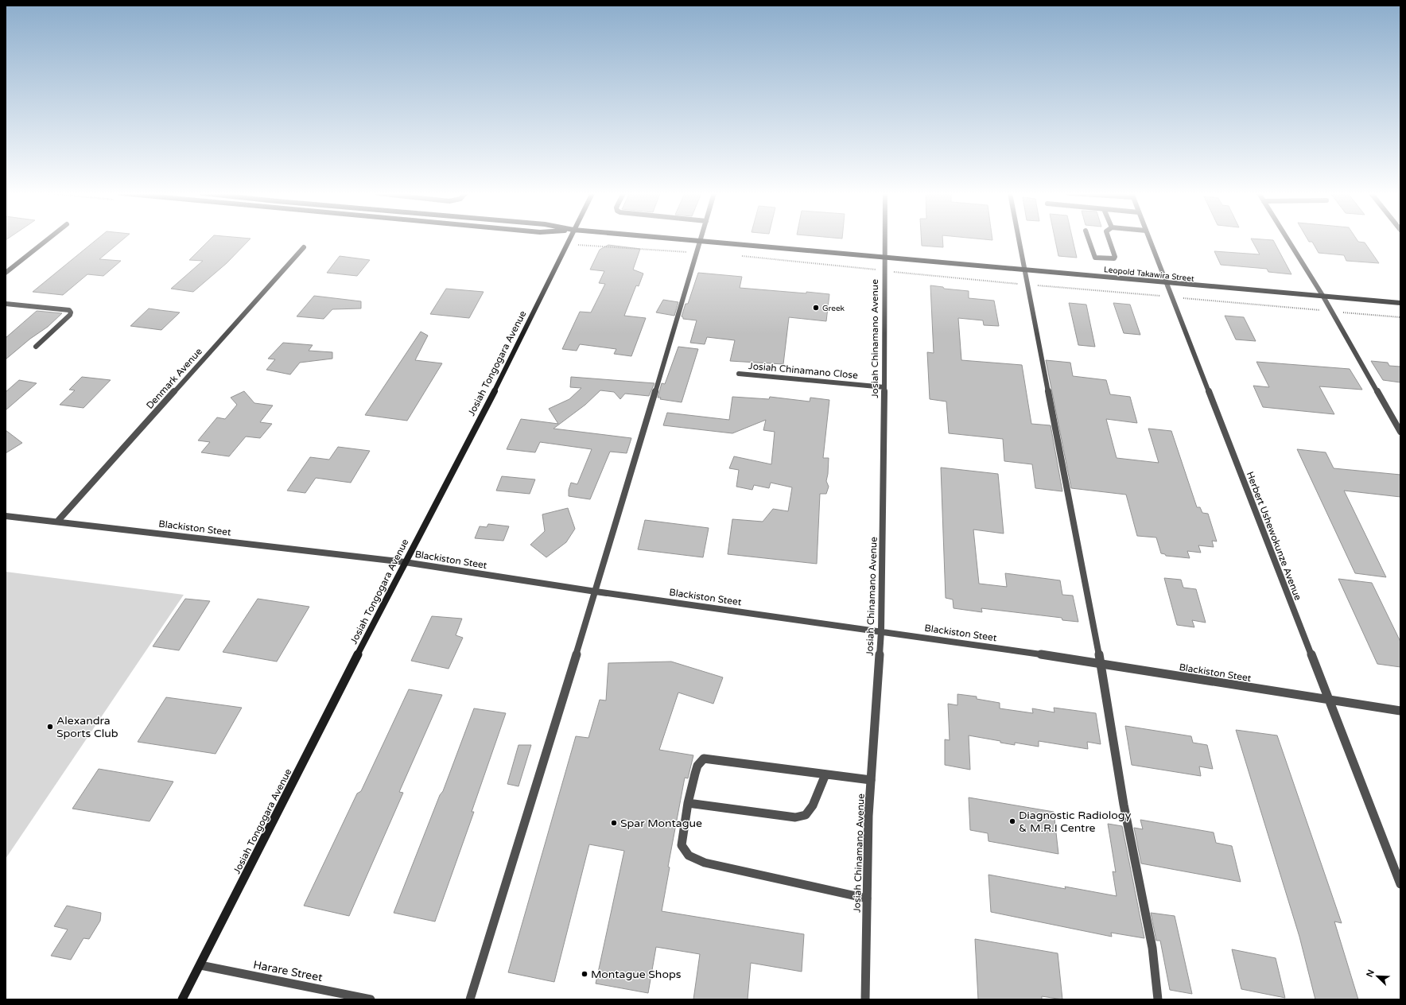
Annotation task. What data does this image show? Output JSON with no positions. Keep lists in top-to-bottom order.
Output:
{
  "streets": {
    "main road": ["Leopold Takawira Street", "Josiah Tongogara Avenue"],
    "street": [
      "Josiah Chinamano Avenue",
      "Josiah Chinamano Close",
      "Denmark Avenue",
      "Blackiston Steet",
      "Herbert Ushewokunze Avenue",
      "Harare Street"
    ]
  },
  "crossings": [
    ["Leopold Takawira Street", "Josiah Chinamano Avenue"],
    ["Leopold Takawira Street", "Herbert Ushewokunze Avenue"],
    ["Josiah Chinamano Avenue", "Josiah Chinamano Close"],
    ["Josiah Chinamano Avenue", "Blackiston Steet"],
    ["Josiah Tongogara Avenue", "Blackiston Steet"],
    ["Josiah Tongogara Avenue", "Harare Street"],
    ["Denmark Avenue", "Blackiston Steet"],
    ["Blackiston Steet", "Herbert Ushewokunze Avenue"]
  ],
  "places": [
    "Greek",
    "Alexandra Sports Club",
    "Diagnostic Radiology & M.R.I Centre",
    "Spar Montague",
    "Montague Shops"
  ],
  "north": "top left"
}
